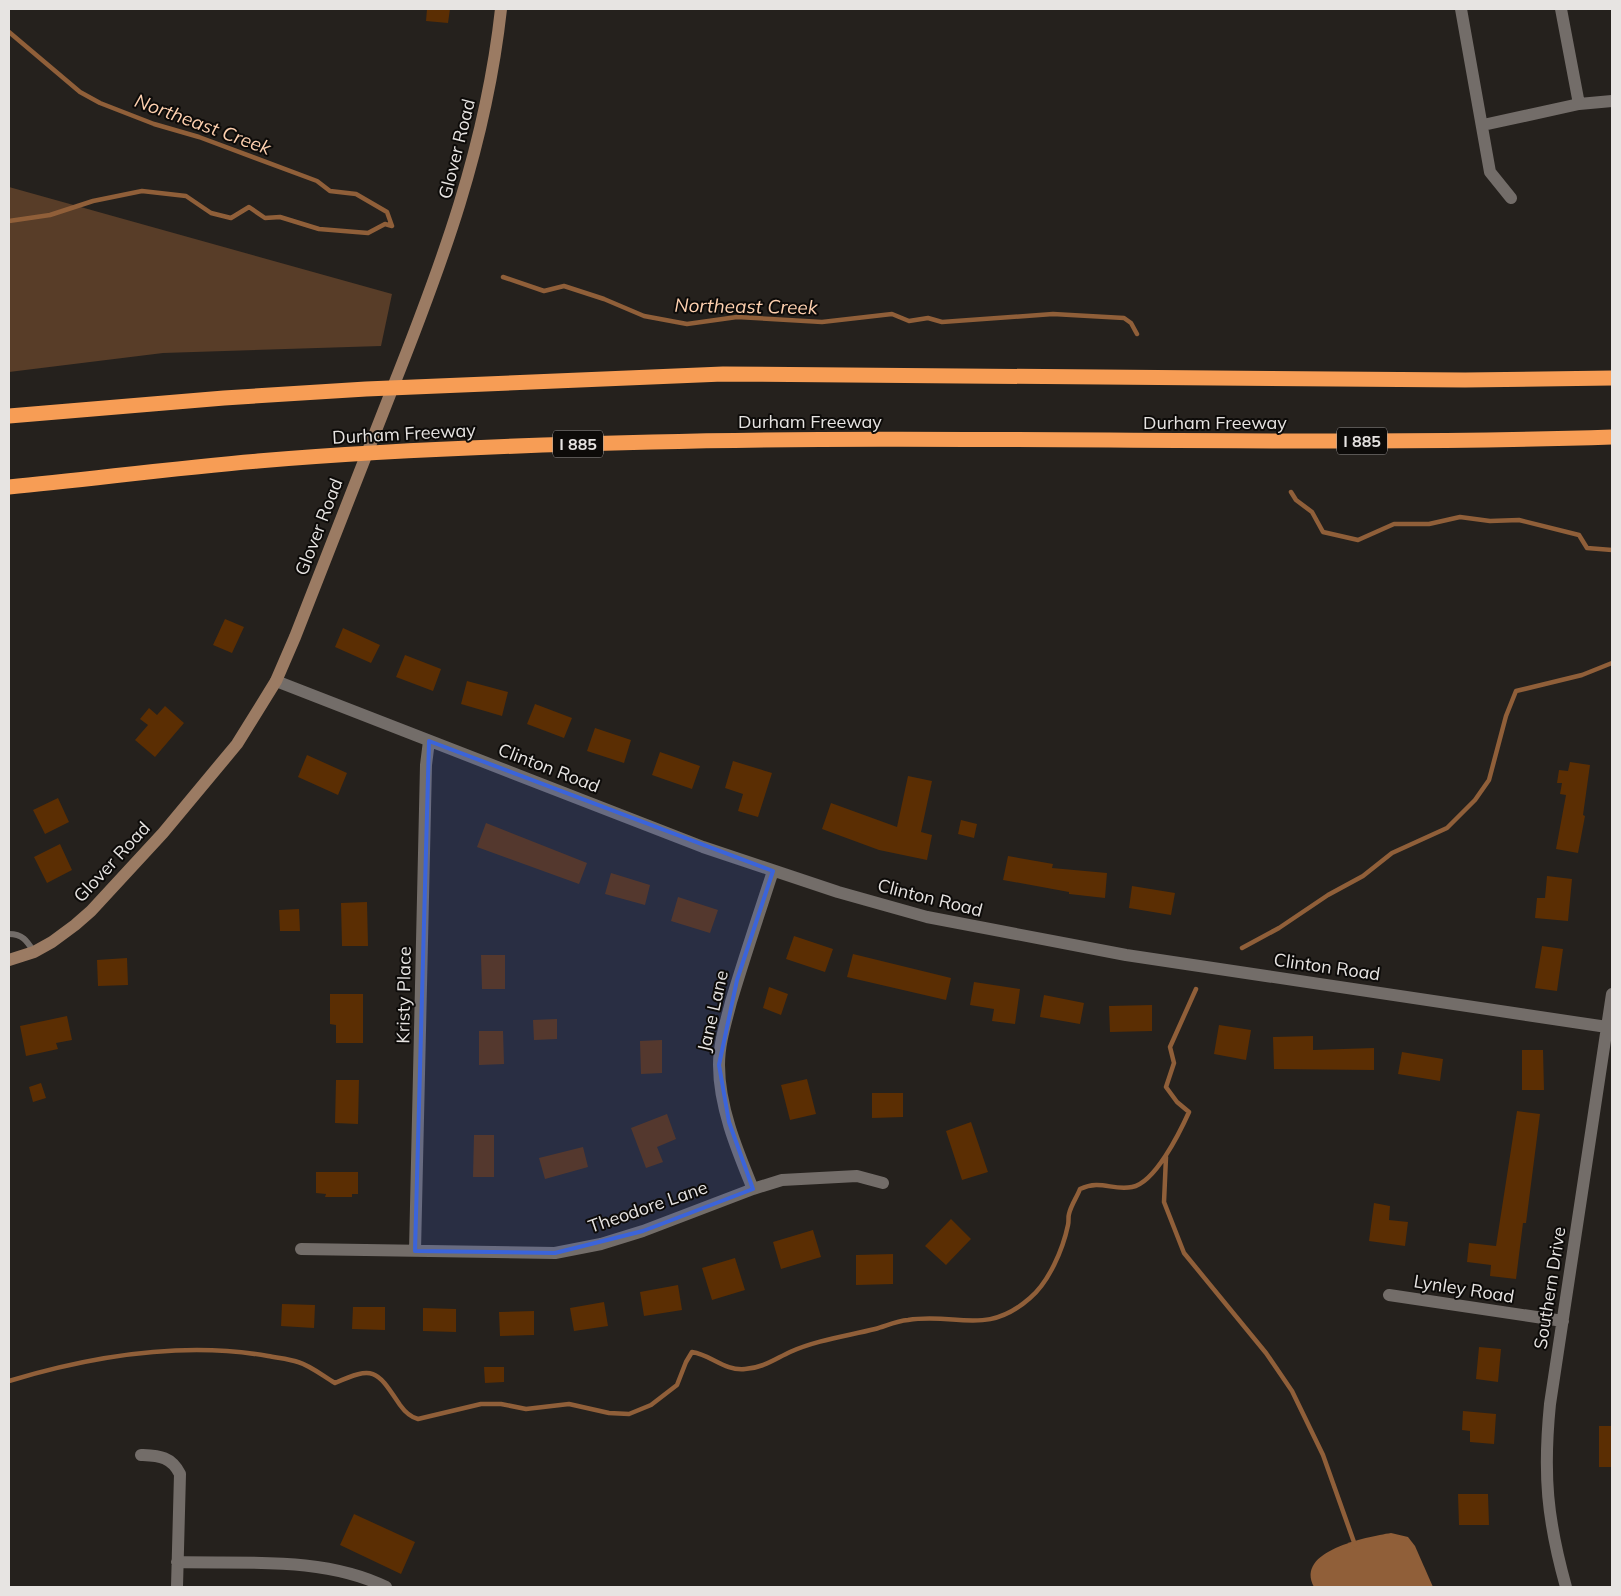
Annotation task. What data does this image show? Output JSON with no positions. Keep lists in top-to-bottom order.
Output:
{
  "streets": {
    "highway": ["Durham Freeway", "I 885"],
    "street": [
      "Glover Road",
      "Clinton Road",
      "Kristy Place",
      "Jane Lane",
      "Theodore Lane",
      "Southern Drive",
      "Lynley Road"
    ]
  },
  "crossings": [
    ["Glover Road", "Clinton Road"],
    ["Clinton Road", "Kristy Place"],
    ["Clinton Road", "Jane Lane"],
    ["Clinton Road", "Southern Drive"],
    ["Kristy Place", "Theodore Lane"],
    ["Jane Lane", "Theodore Lane"],
    ["Southern Drive", "Lynley Road"]
  ],
  "water": ["Northeast Creek"]
}
